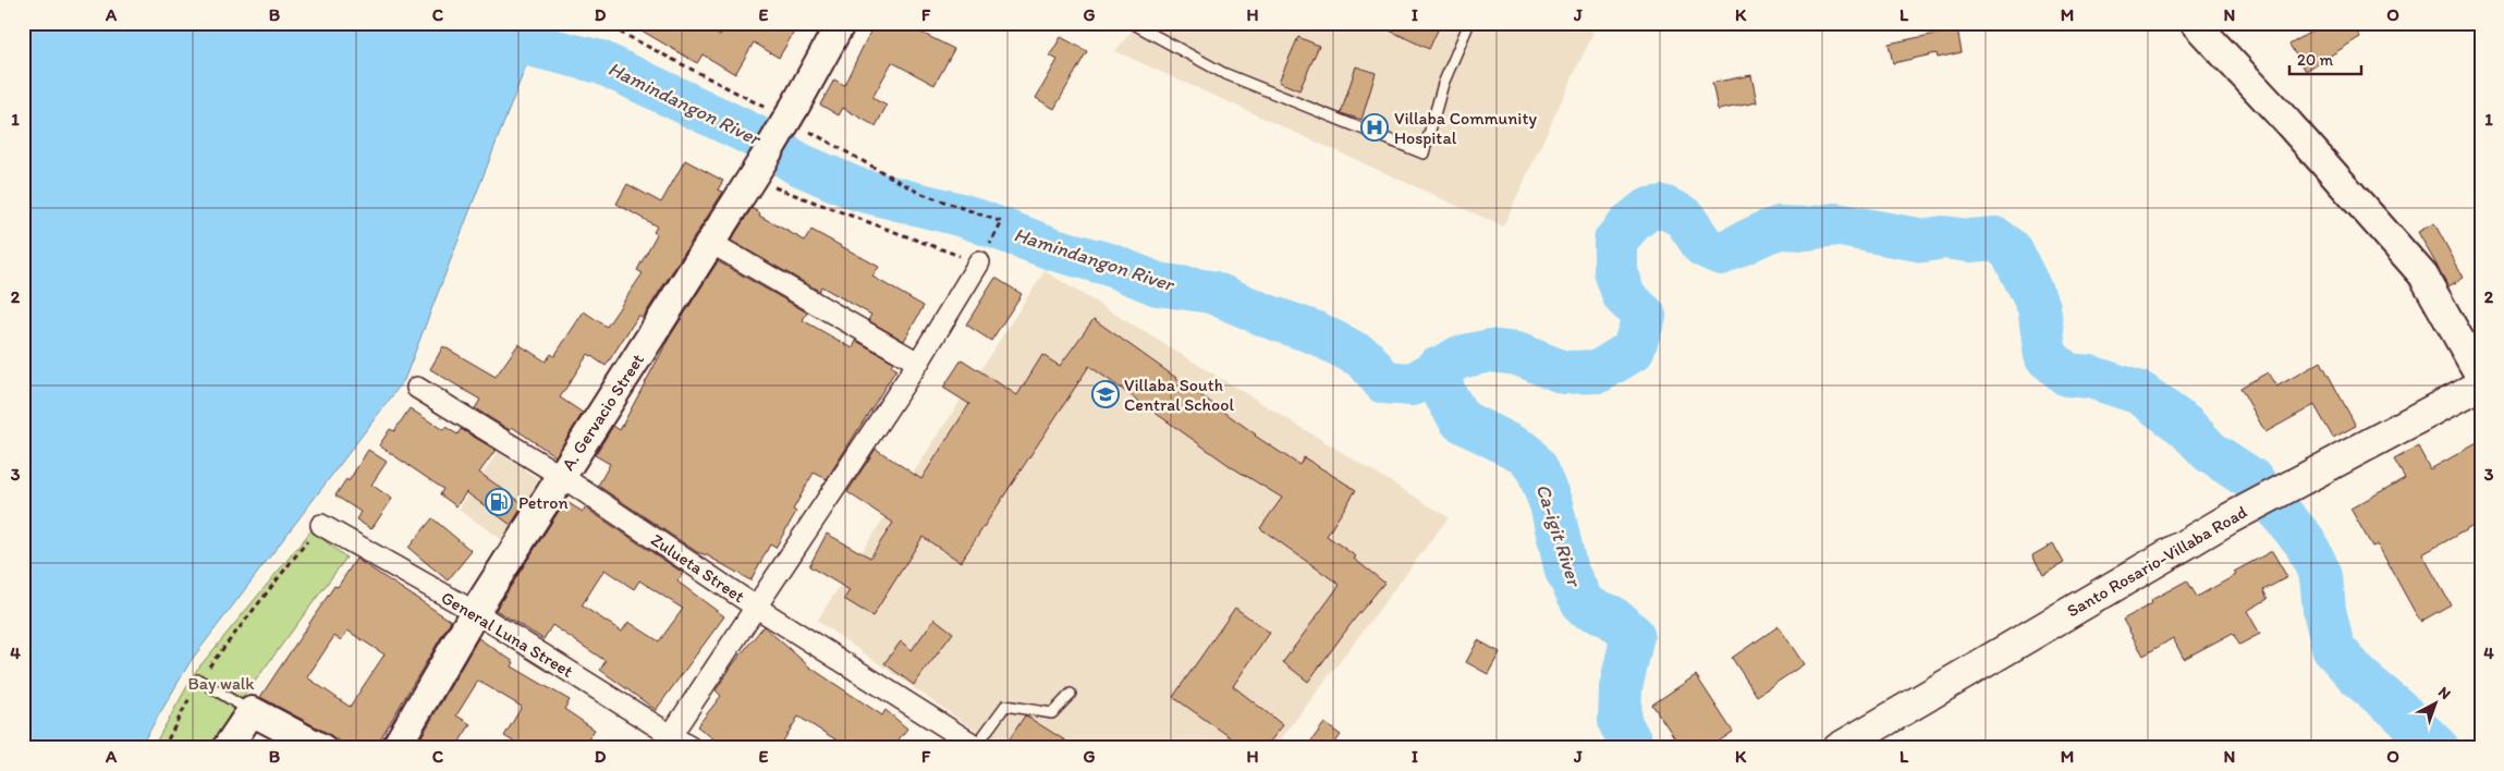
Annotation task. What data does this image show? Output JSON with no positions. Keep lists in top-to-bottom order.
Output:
{
  "streets": {
    "main road": ["Santo Rosario-Villaba Road"],
    "street": ["A. Gervacio Street", "Zulueta Street", "General Luna Street"]
  },
  "crossings": [
    ["A. Gervacio Street", "Zulueta Street"],
    ["A. Gervacio Street", "General Luna Street"]
  ],
  "water": ["Hamindangon River", "Ca-igit River"],
  "parks": ["Bay walk"],
  "places": {
    "hospital": ["Villaba Community Hospital"],
    "school or university": ["Villaba South Central School"],
    "fuel station": ["Petron"]
  },
  "scale_bar": "20 m",
  "north": "top right",
  "grid": {
    "columns": [
      "A",
      "B",
      "C",
      "D",
      "E",
      "F",
      "G",
      "H",
      "I",
      "J",
      "K",
      "L",
      "M",
      "N",
      "O"
    ],
    "rows": [
      "1",
      "2",
      "3",
      "4"
    ]
  }
}
